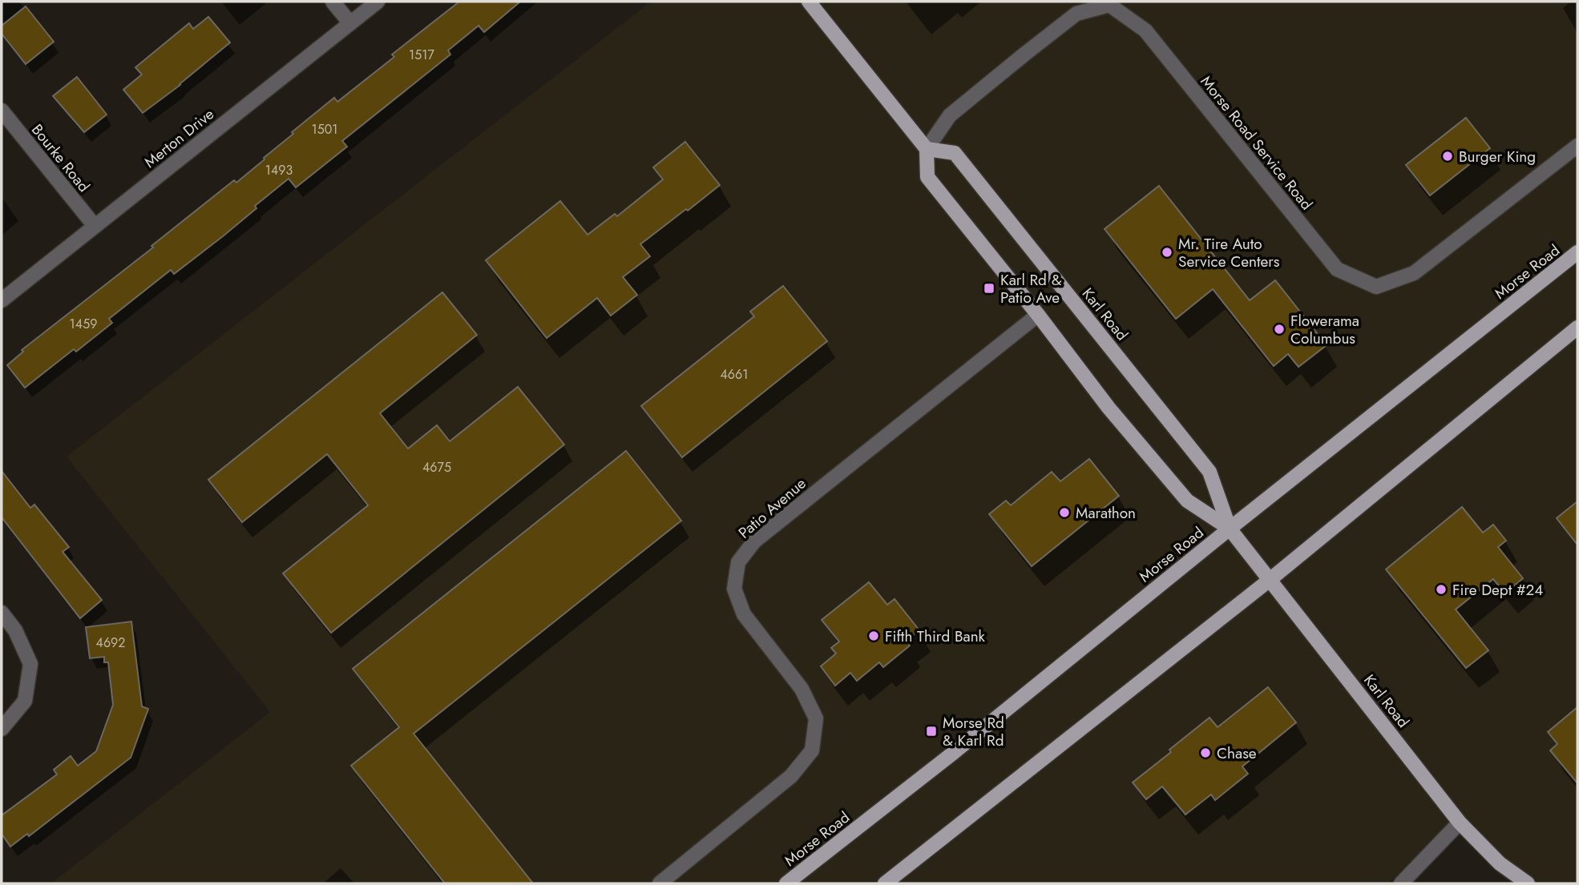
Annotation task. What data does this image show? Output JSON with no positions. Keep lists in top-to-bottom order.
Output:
{
  "streets": {
    "main road": ["Morse Road", "Karl Road"],
    "street": [
      "Merton Drive",
      "Morse Road Service Road",
      "Bourke Road",
      "Patio Avenue"
    ]
  },
  "crossings": [
    ["Merton Drive", "Bourke Road"],
    ["Morse Road Service Road", "Karl Road"],
    ["Morse Road", "Karl Road"],
    ["Karl Road", "Patio Avenue"]
  ],
  "places": {
    "other": [
      "Burger King",
      "Mr. Tire Auto Service Centers",
      "Flowerama Columbus",
      "Marathon",
      "Fire Dept #24",
      "Fifth Third Bank",
      "Chase"
    ],
    "transit": ["Karl Rd & Patio Ave", "Morse Rd & Karl Rd"]
  },
  "house_numbers": [
    "1517",
    "1501",
    "1493",
    "1459",
    "4661",
    "4675",
    "4692"
  ]
}
